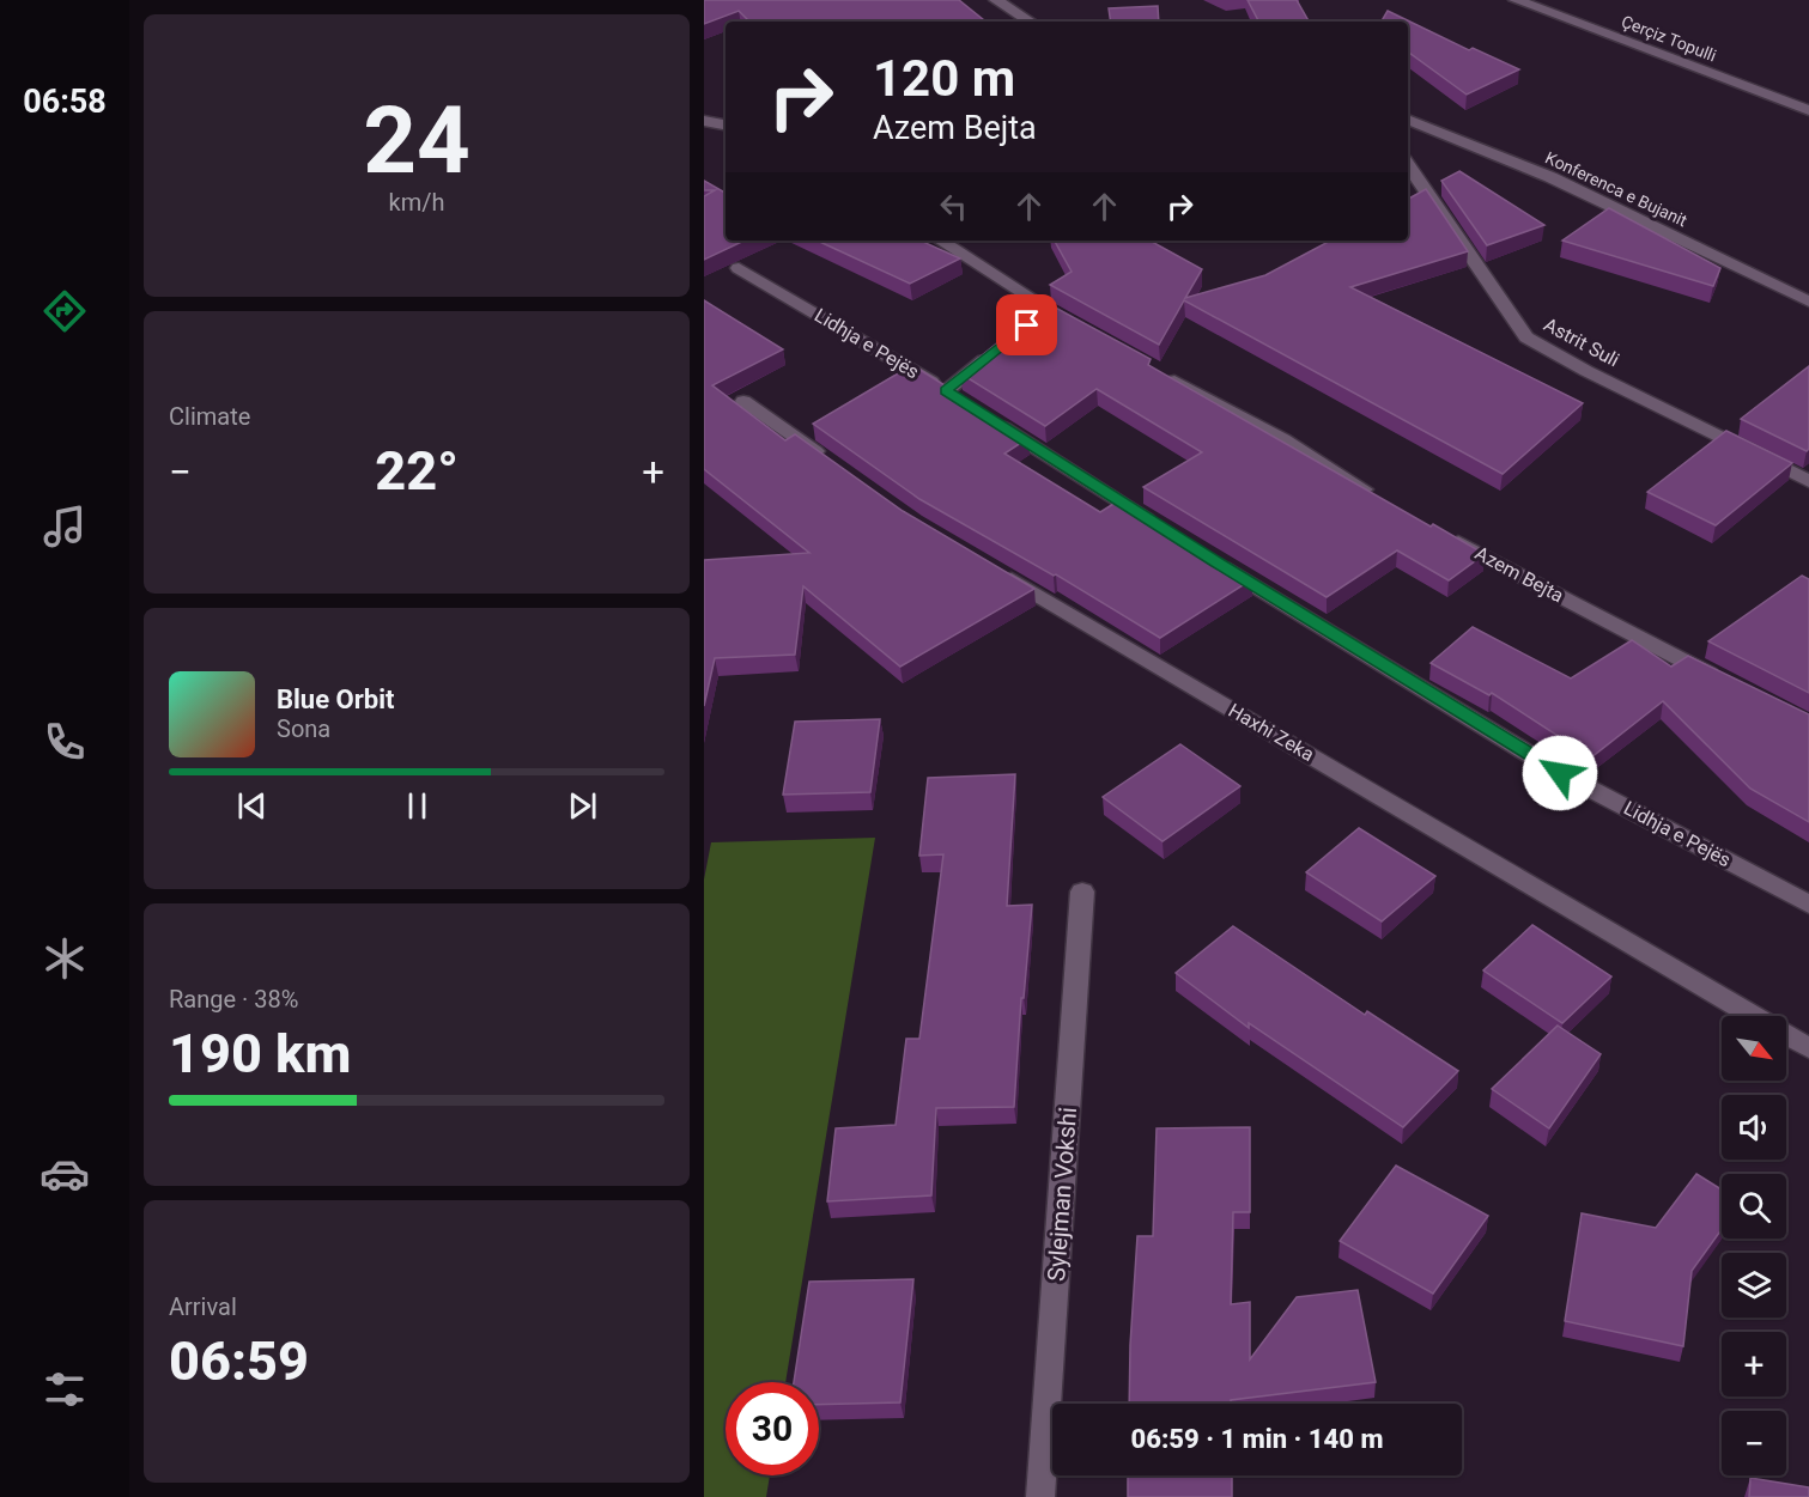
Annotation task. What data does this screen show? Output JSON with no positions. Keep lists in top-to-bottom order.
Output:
{
  "streets": {
    "street": [
      "Çerçiz Topulli",
      "Konferenca e Bujanit",
      "Astrit Suli",
      "Lidhja e Pejës",
      "Azem Bejta",
      "Haxhi Zeka",
      "Sylejman Vokshi"
    ]
  },
  "north": "bottom right",
  "page": {
    "tabs": "06:58",
    "tile": [
      ["24", "km/h"],
      "Climate",
      ["Range · 38%", "190 km"],
      ["Arrival", "06:59"]
    ],
    "turn": ["120 m", "Azem Bejta"],
    "heat": ["−", "22°", "+"],
    "song": ["Blue Orbit", "Sona"],
    "map_buttons": ["+", "−"],
    "limit": "30",
    "trip": "06:59 · 1 min · 140 m"
  }
}
